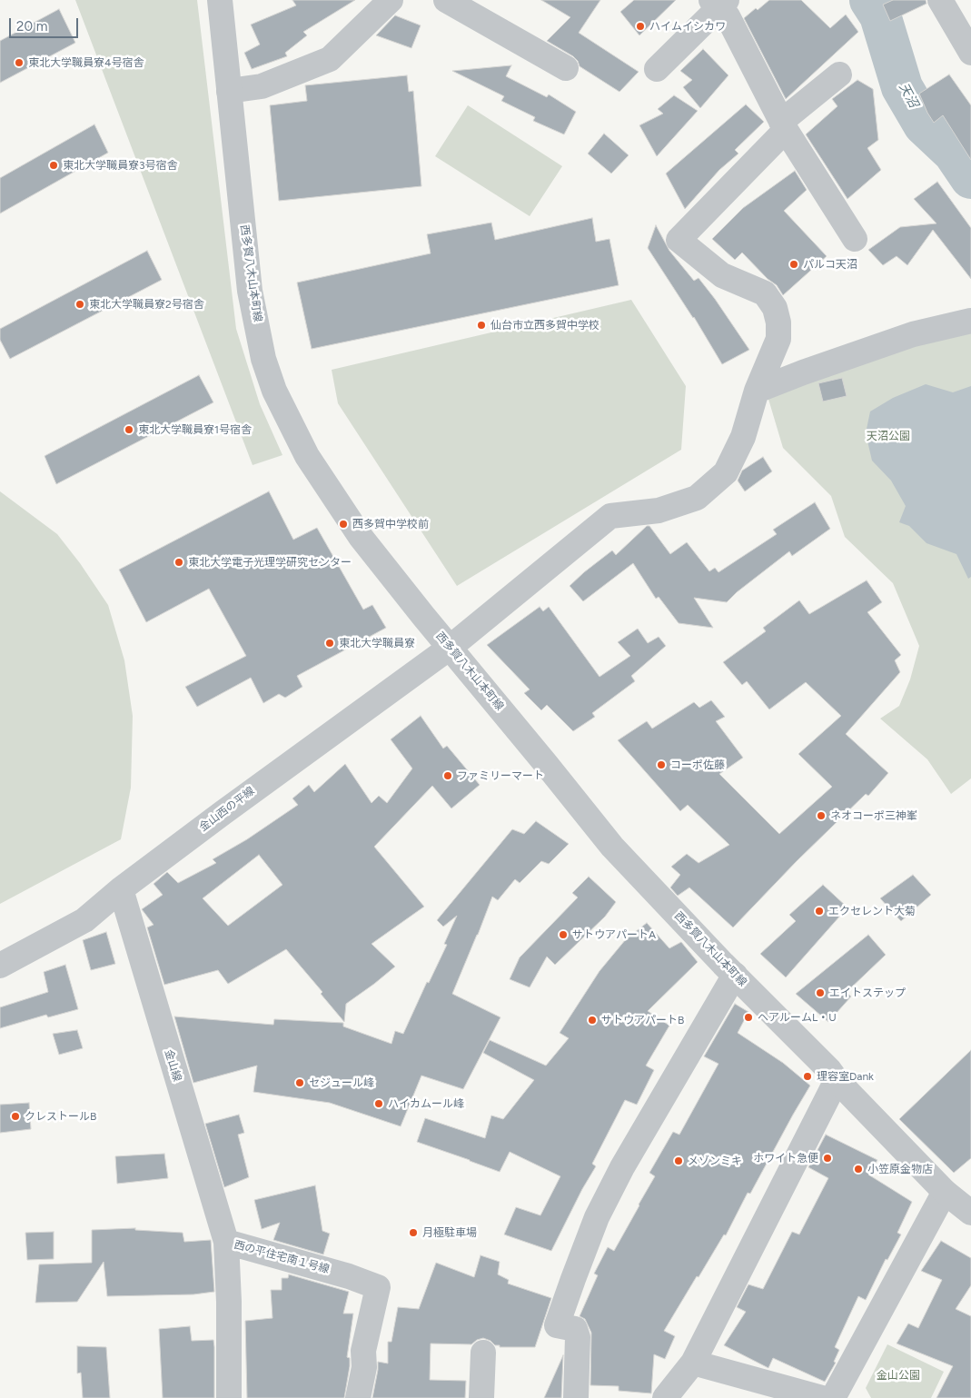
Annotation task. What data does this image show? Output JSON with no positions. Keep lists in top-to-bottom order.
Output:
{
  "streets": {
    "street": [
      "西多賀八木山本町線",
      "金山西の平線",
      "金山線",
      "西の平住宅南１号線"
    ]
  },
  "crossings": [
    ["西多賀八木山本町線", "金山西の平線"],
    ["金山西の平線", "金山線"],
    ["金山線", "西の平住宅南１号線"]
  ],
  "water": ["天沼"],
  "parks": ["天沼公園", "金山公園"],
  "places": [
    "ハイムイシカワ",
    "東北大学職員寮4号宿舎",
    "東北大学職員寮3号宿舎",
    "パルコ天沼",
    "東北大学職員寮2号宿舎",
    "仙台市立西多賀中学校",
    "東北大学職員寮1号宿舎",
    "西多賀中学校前",
    "東北大学電子光理学研究センター",
    "東北大学職員寮",
    "コーポ佐藤",
    "ファミリーマート",
    "ネオコーポ三神峯",
    "エクセレント大菊",
    "サトウアパートA",
    "エイトステップ",
    "ヘアルームL・U",
    "サトウアパートB",
    "理容室Dank",
    "セジュール峰",
    "ハイカムール峰",
    "クレストールB",
    "ホワイト急便",
    "メゾンミキ",
    "小笠原金物店",
    "月極駐車場"
  ],
  "scale_bar": "20 m"
}
